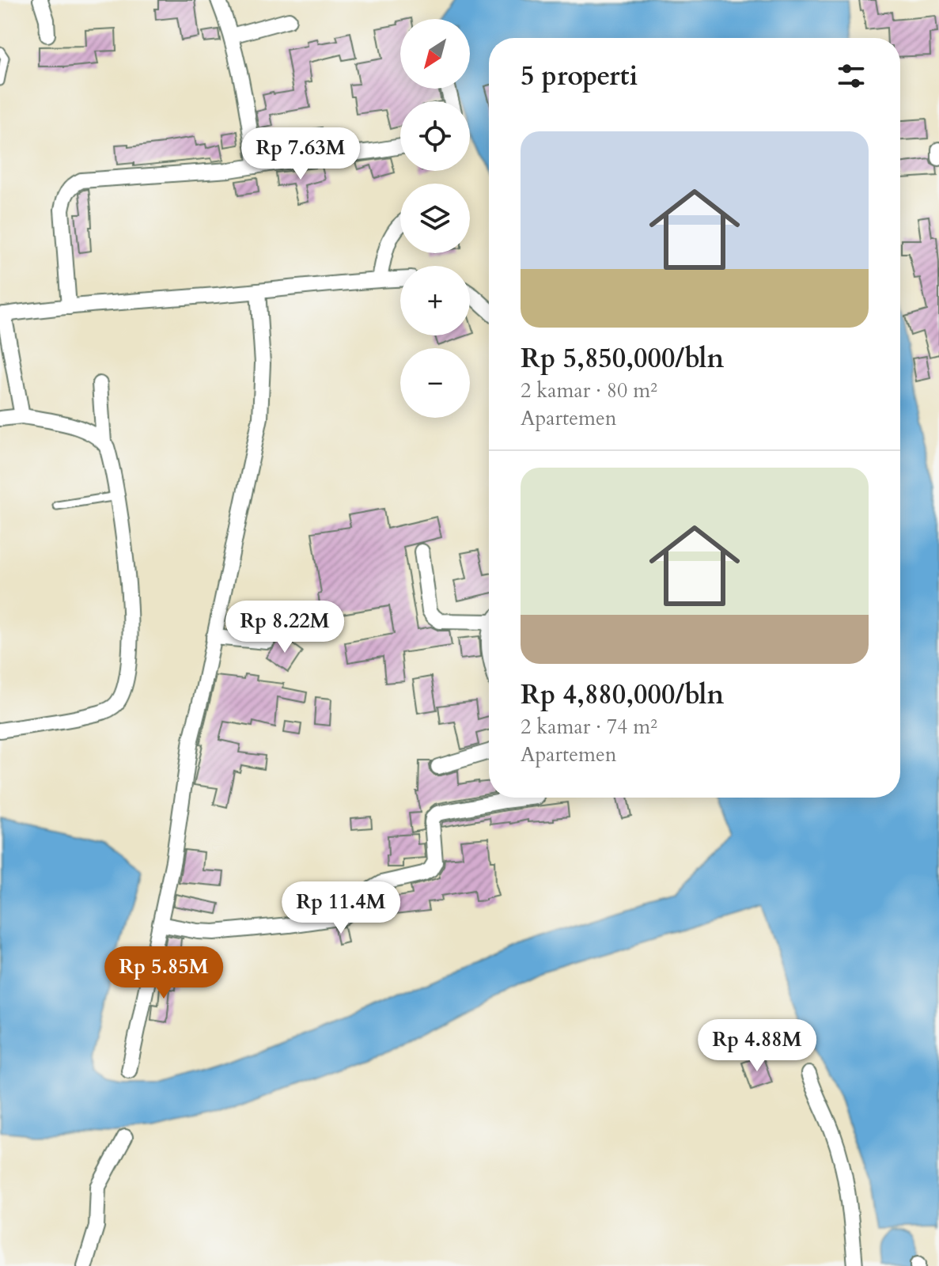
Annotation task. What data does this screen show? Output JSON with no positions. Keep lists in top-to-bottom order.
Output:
{
  "north": "bottom left",
  "page": {
    "map_buttons": ["+", "−"],
    "heading": "5 properti",
    "list": [
      {
        "name": "Rp 5,850,000/bln",
        "note": "2 kamar · 80 m² · Apartemen"
      },
      {
        "name": "Rp 4,880,000/bln",
        "note": "2 kamar · 74 m² · Apartemen"
      }
    ],
    "price": [
      "Rp 7.63M",
      "Rp 8.22M",
      "Rp 11.4M",
      "Rp 5.85M",
      "Rp 4.88M"
    ]
  }
}
